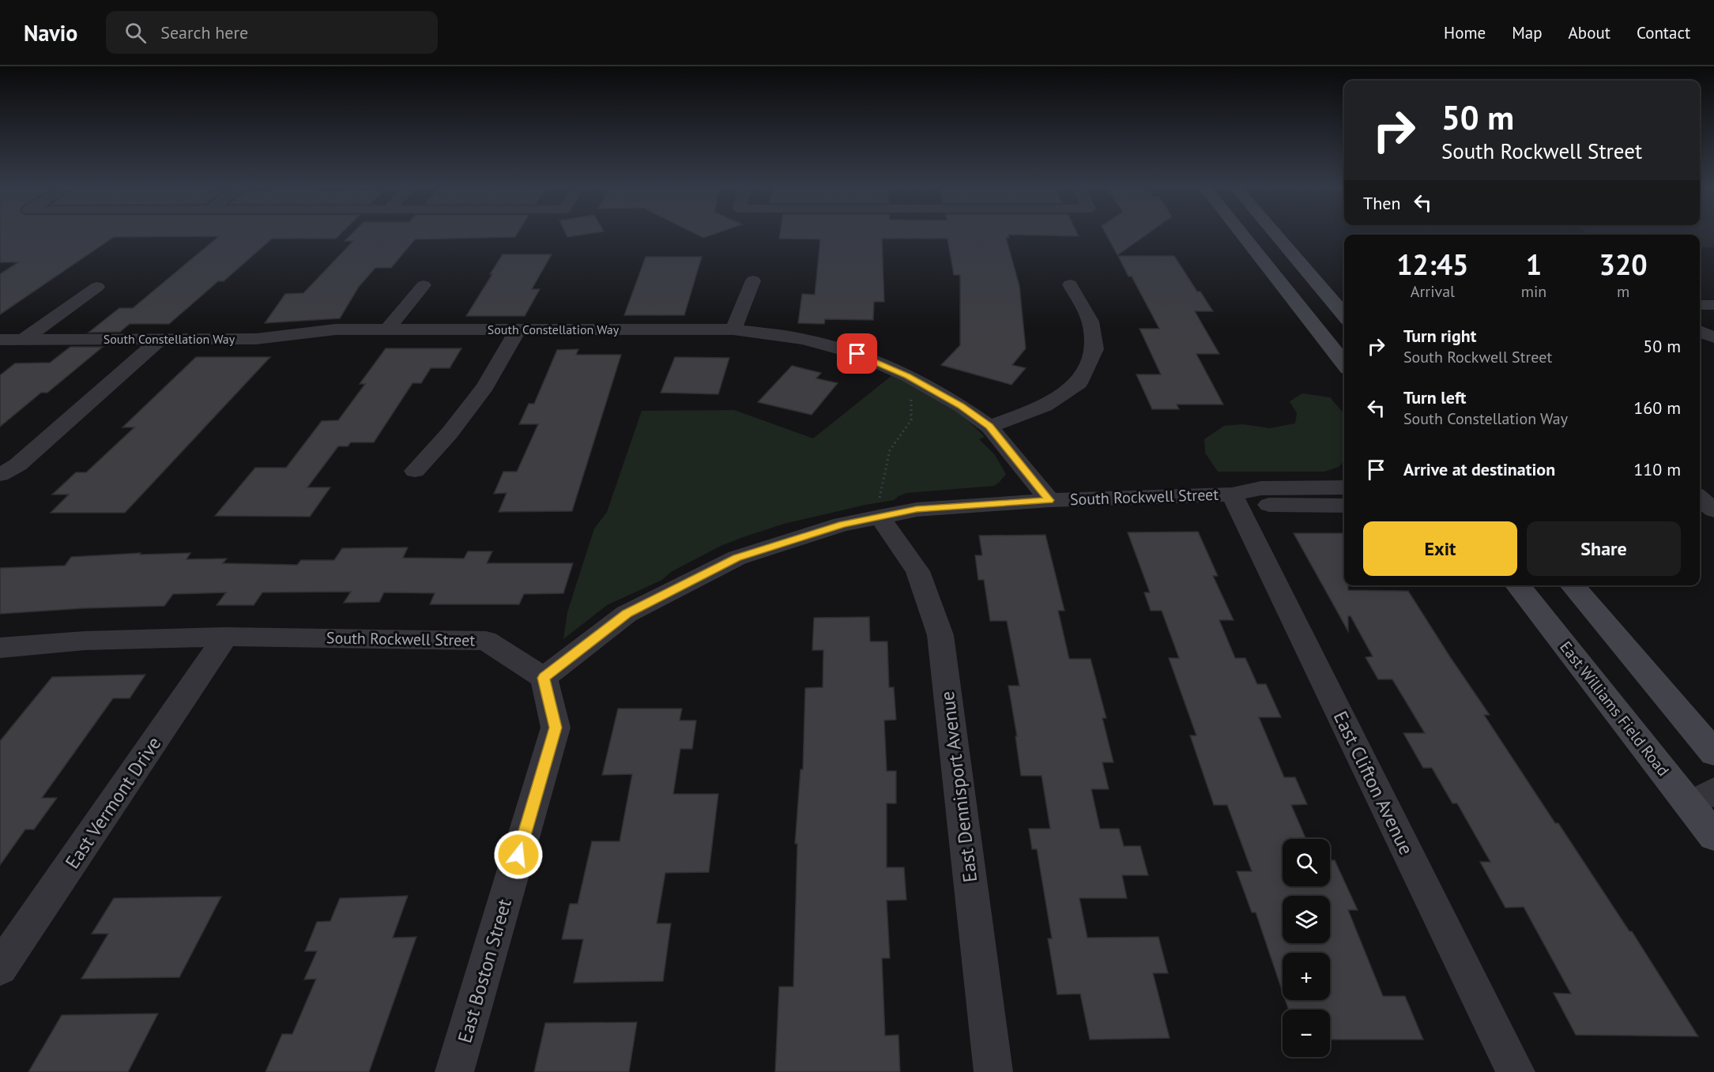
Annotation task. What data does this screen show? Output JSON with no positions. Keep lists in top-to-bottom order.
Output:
{
  "streets": {
    "main road": ["East Williams Field Road"],
    "street": [
      "South Constellation Way",
      "South Rockwell Street",
      "East Clifton Avenue",
      "East Dennisport Avenue",
      "East Vermont Drive",
      "East Boston Street"
    ]
  },
  "crossings": [
    ["South Constellation Way", "South Rockwell Street"],
    ["South Rockwell Street", "East Clifton Avenue"],
    ["South Rockwell Street", "East Dennisport Avenue"],
    ["South Rockwell Street", "East Vermont Drive"],
    ["South Rockwell Street", "East Boston Street"]
  ],
  "page": {
    "header": "Navio",
    "search": "Search here",
    "nav": [
      "Home",
      "Map",
      "About",
      "Contact"
    ],
    "turn": ["50 m", "South Rockwell Street"],
    "then": "Then",
    "eta": [
      "12:45",
      "Arrival",
      "1",
      "min",
      "320",
      "m"
    ],
    "list": [
      {
        "name": "Turn right",
        "note": "South Rockwell Street",
        "value": "50 m"
      },
      {
        "name": "Turn left",
        "note": "South Constellation Way",
        "value": "160 m"
      },
      {
        "name": "Arrive at destination",
        "value": "110 m"
      }
    ],
    "buttons": ["Exit", "Share"],
    "map_buttons": ["+", "−"]
  }
}
